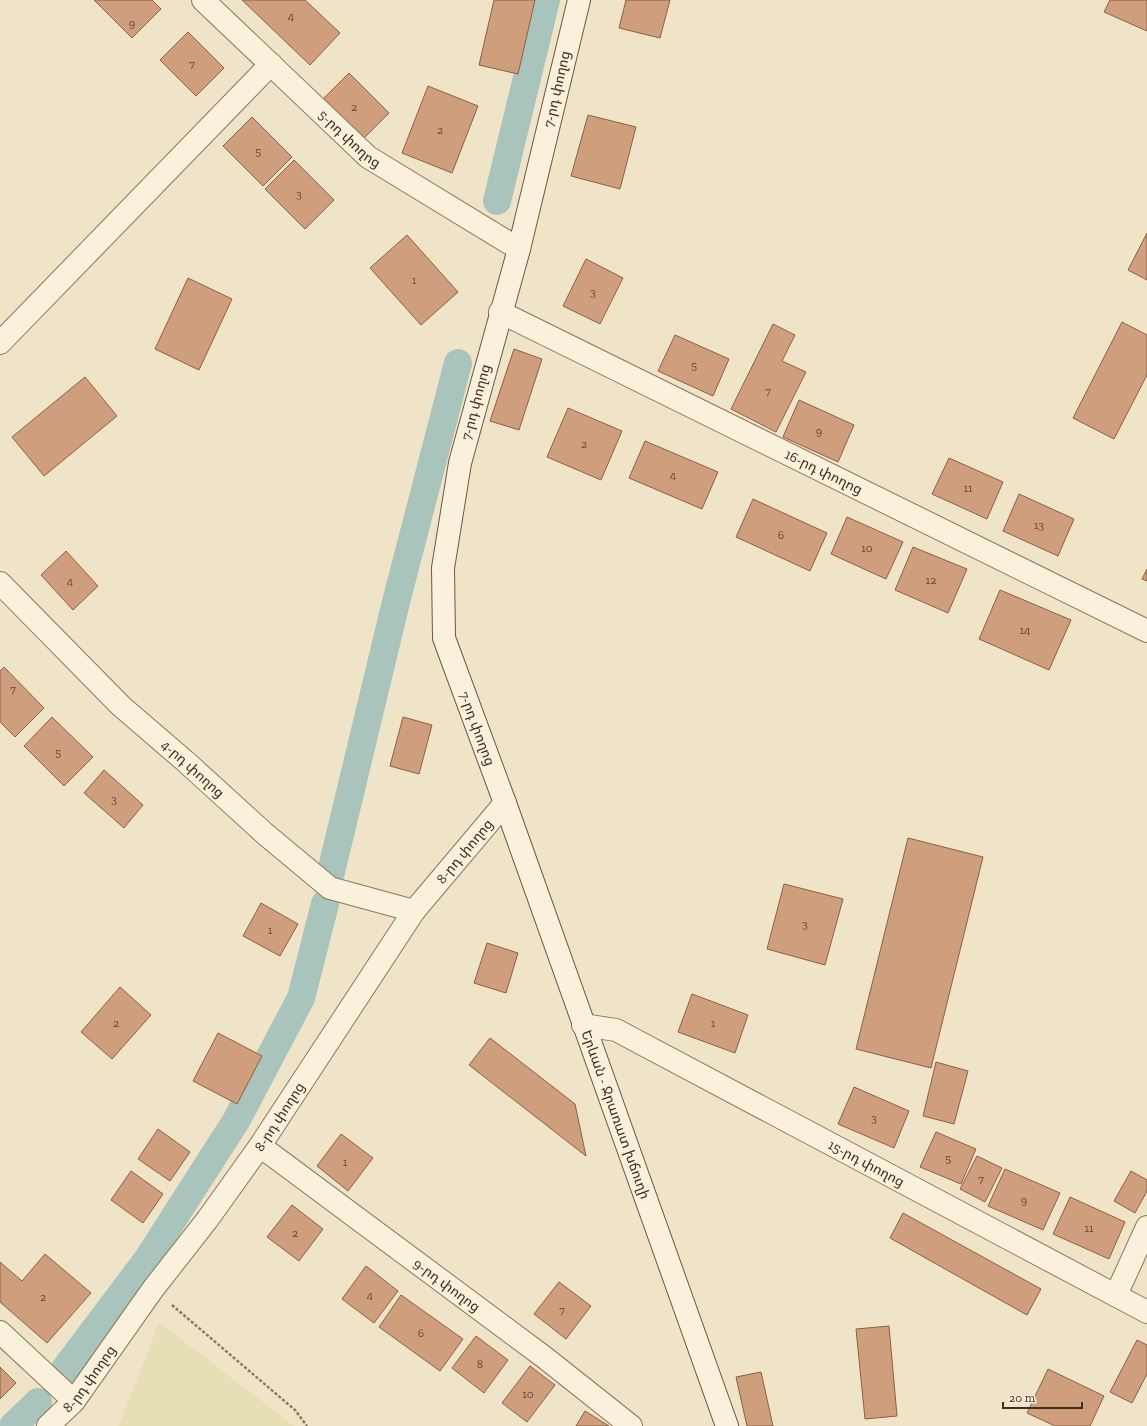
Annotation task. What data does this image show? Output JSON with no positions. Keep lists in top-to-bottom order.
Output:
{
  "streets": {
    "street": [
      "7-րդ փողոց",
      "5-րդ փողոց",
      "16-րդ փողոց",
      "4-րդ փողոց",
      "8-րդ փողոց",
      "Երևան - Ջրառատ խճուղի",
      "15-րդ փողոց",
      "9-րդ փողոց"
    ]
  },
  "crossings": [
    ["7-րդ փողոց", "5-րդ փողոց"],
    ["7-րդ փողոց", "16-րդ փողոց"],
    ["7-րդ փողոց", "8-րդ փողոց"],
    ["7-րդ փողոց", "Երևան - Ջրառատ խճուղի"],
    ["4-րդ փողոց", "8-րդ փողոց"],
    ["8-րդ փողոց", "Երևան - Ջրառատ խճուղի"],
    ["8-րդ փողոց", "9-րդ փողոց"],
    ["Երևան - Ջրառատ խճուղի", "15-րդ փողոց"]
  ],
  "house_numbers": [
    "4",
    "9",
    "7",
    "2",
    "2",
    "5",
    "3",
    "1",
    "3",
    "5",
    "7",
    "9",
    "2",
    "4",
    "11",
    "13",
    "6",
    "10",
    "12",
    "4",
    "14",
    "7",
    "5",
    "3",
    "3",
    "1",
    "2",
    "1",
    "3",
    "5",
    "1",
    "7",
    "9",
    "11",
    "2",
    "4",
    "2",
    "7",
    "6",
    "8",
    "10"
  ],
  "scale_bar": "20 m"
}
